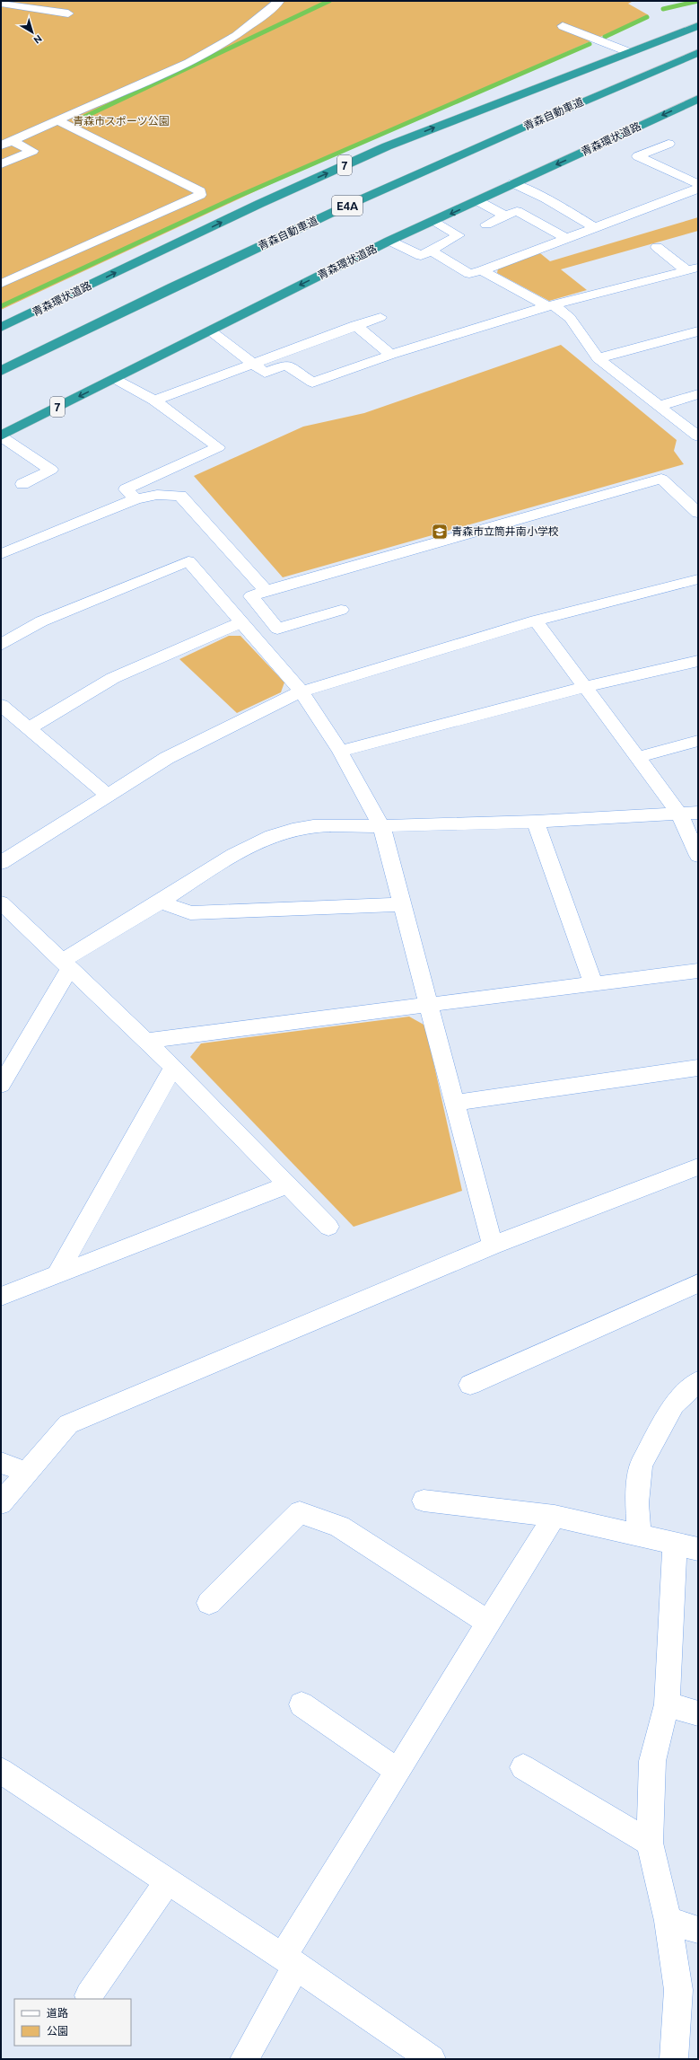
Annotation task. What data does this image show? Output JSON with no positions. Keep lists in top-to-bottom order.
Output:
{
  "streets": {
    "highway": [
      "青森自動車道",
      "青森環状道路",
      "7",
      "E4A"
    ]
  },
  "parks": ["青森市スポーツ公園"],
  "places": {
    "school or university": ["青森市立筒井南小学校"]
  },
  "legend": ["道路", "公園"],
  "north": "bottom right"
}
